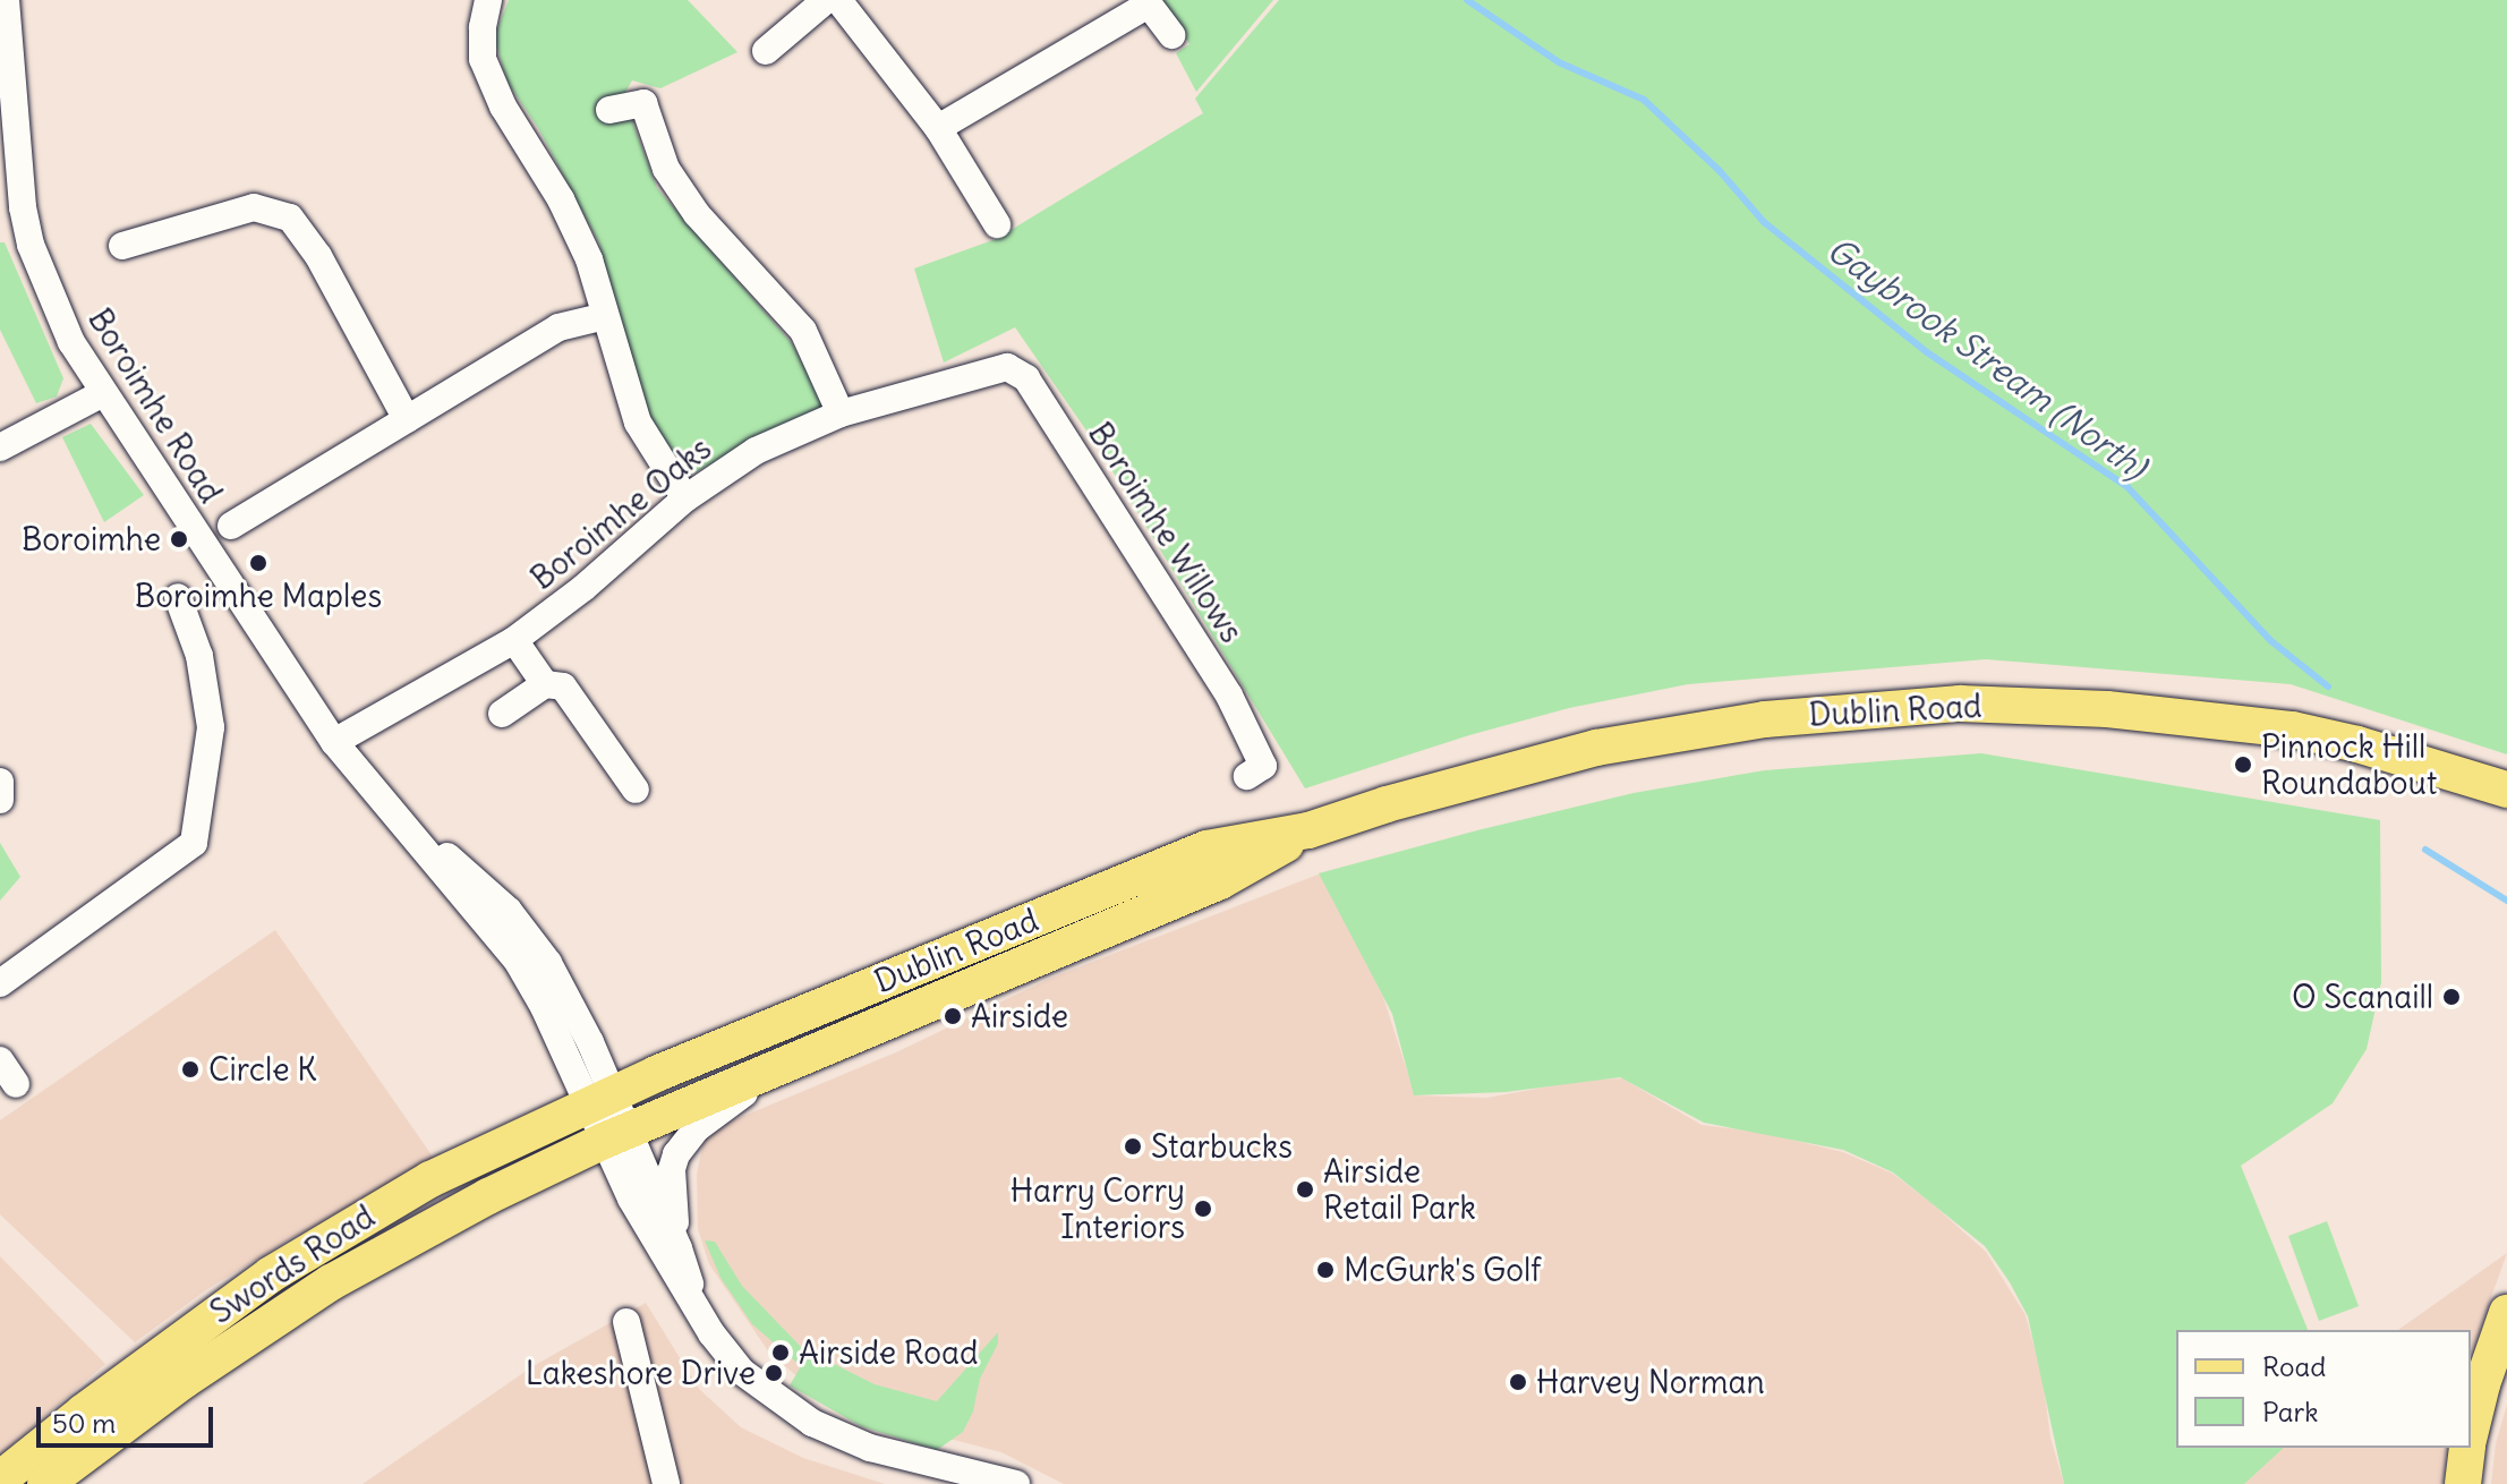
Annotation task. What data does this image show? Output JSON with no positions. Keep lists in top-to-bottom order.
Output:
{
  "streets": {
    "main road": ["Dublin Road", "Swords Road"],
    "street": ["Boroimhe Road", "Boroimhe Oaks", "Boroimhe Willows"]
  },
  "crossings": [
    ["Boroimhe Road", "Boroimhe Oaks"],
    ["Boroimhe Road", "Dublin Road"],
    ["Boroimhe Road", "Swords Road"],
    ["Boroimhe Oaks", "Boroimhe Willows"],
    ["Dublin Road", "Swords Road"]
  ],
  "water": ["Gaybrook Stream (North)"],
  "places": [
    "Boroimhe",
    "Boroimhe Maples",
    "Pinnock Hill Roundabout",
    "O Scanaill",
    "Airside",
    "Circle K",
    "Starbucks",
    "Airside Retail Park",
    "Harry Corry Interiors",
    "McGurk's Golf",
    "Airside Road",
    "Lakeshore Drive",
    "Harvey Norman"
  ],
  "legend": ["Road", "Park"],
  "scale_bar": "50 m"
}
